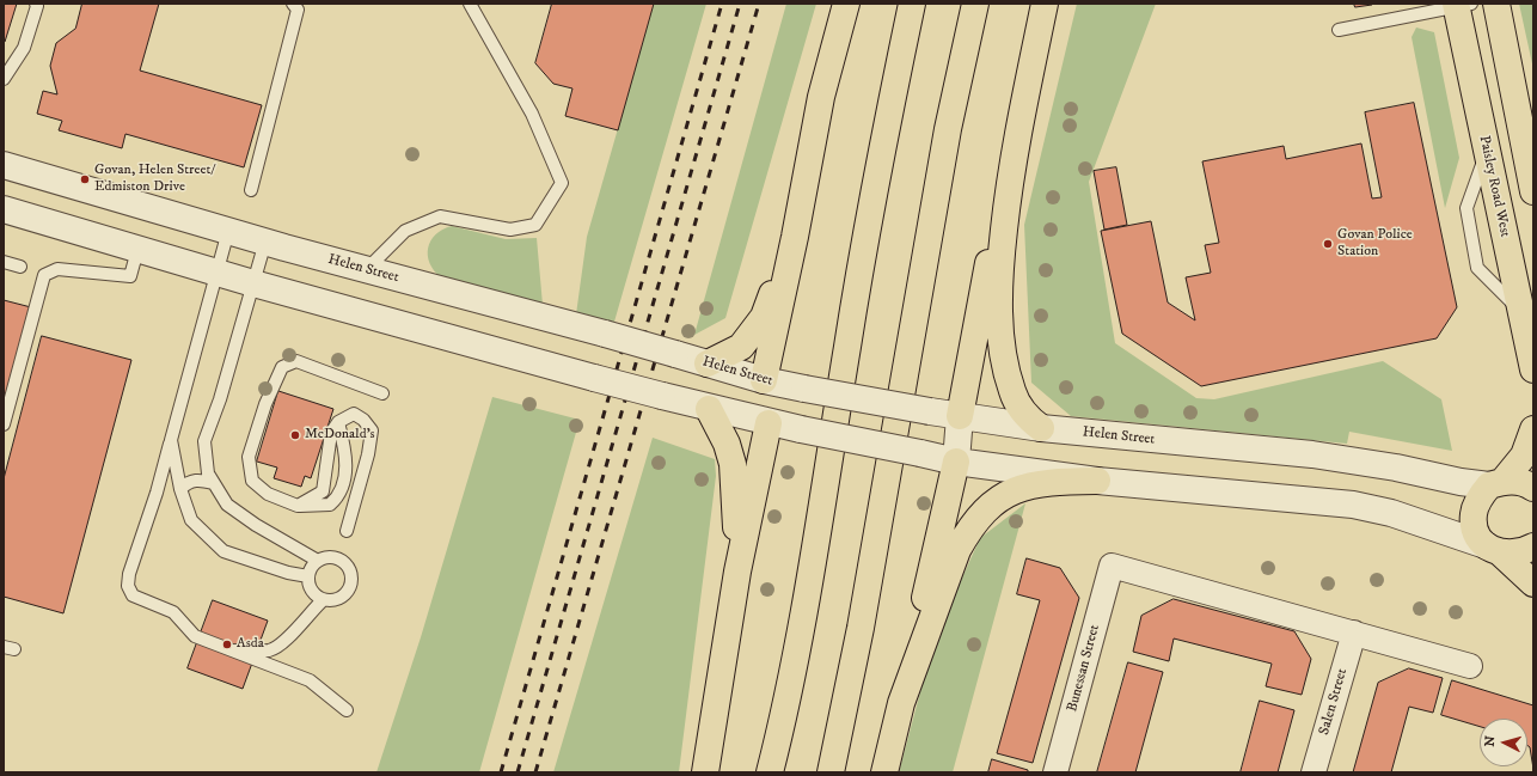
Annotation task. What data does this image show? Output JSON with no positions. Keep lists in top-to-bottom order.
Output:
{
  "streets": {
    "main road": ["Paisley Road West"],
    "street": ["Helen Street", "Bunessan Street", "Salen Street"]
  },
  "crossings": [
    ["Bunessan Street", "Salen Street"]
  ],
  "places": [
    "Govan, Helen Street/ Edmiston Drive",
    "Govan Police Station",
    "McDonald's",
    "Asda"
  ],
  "north": "left"
}
